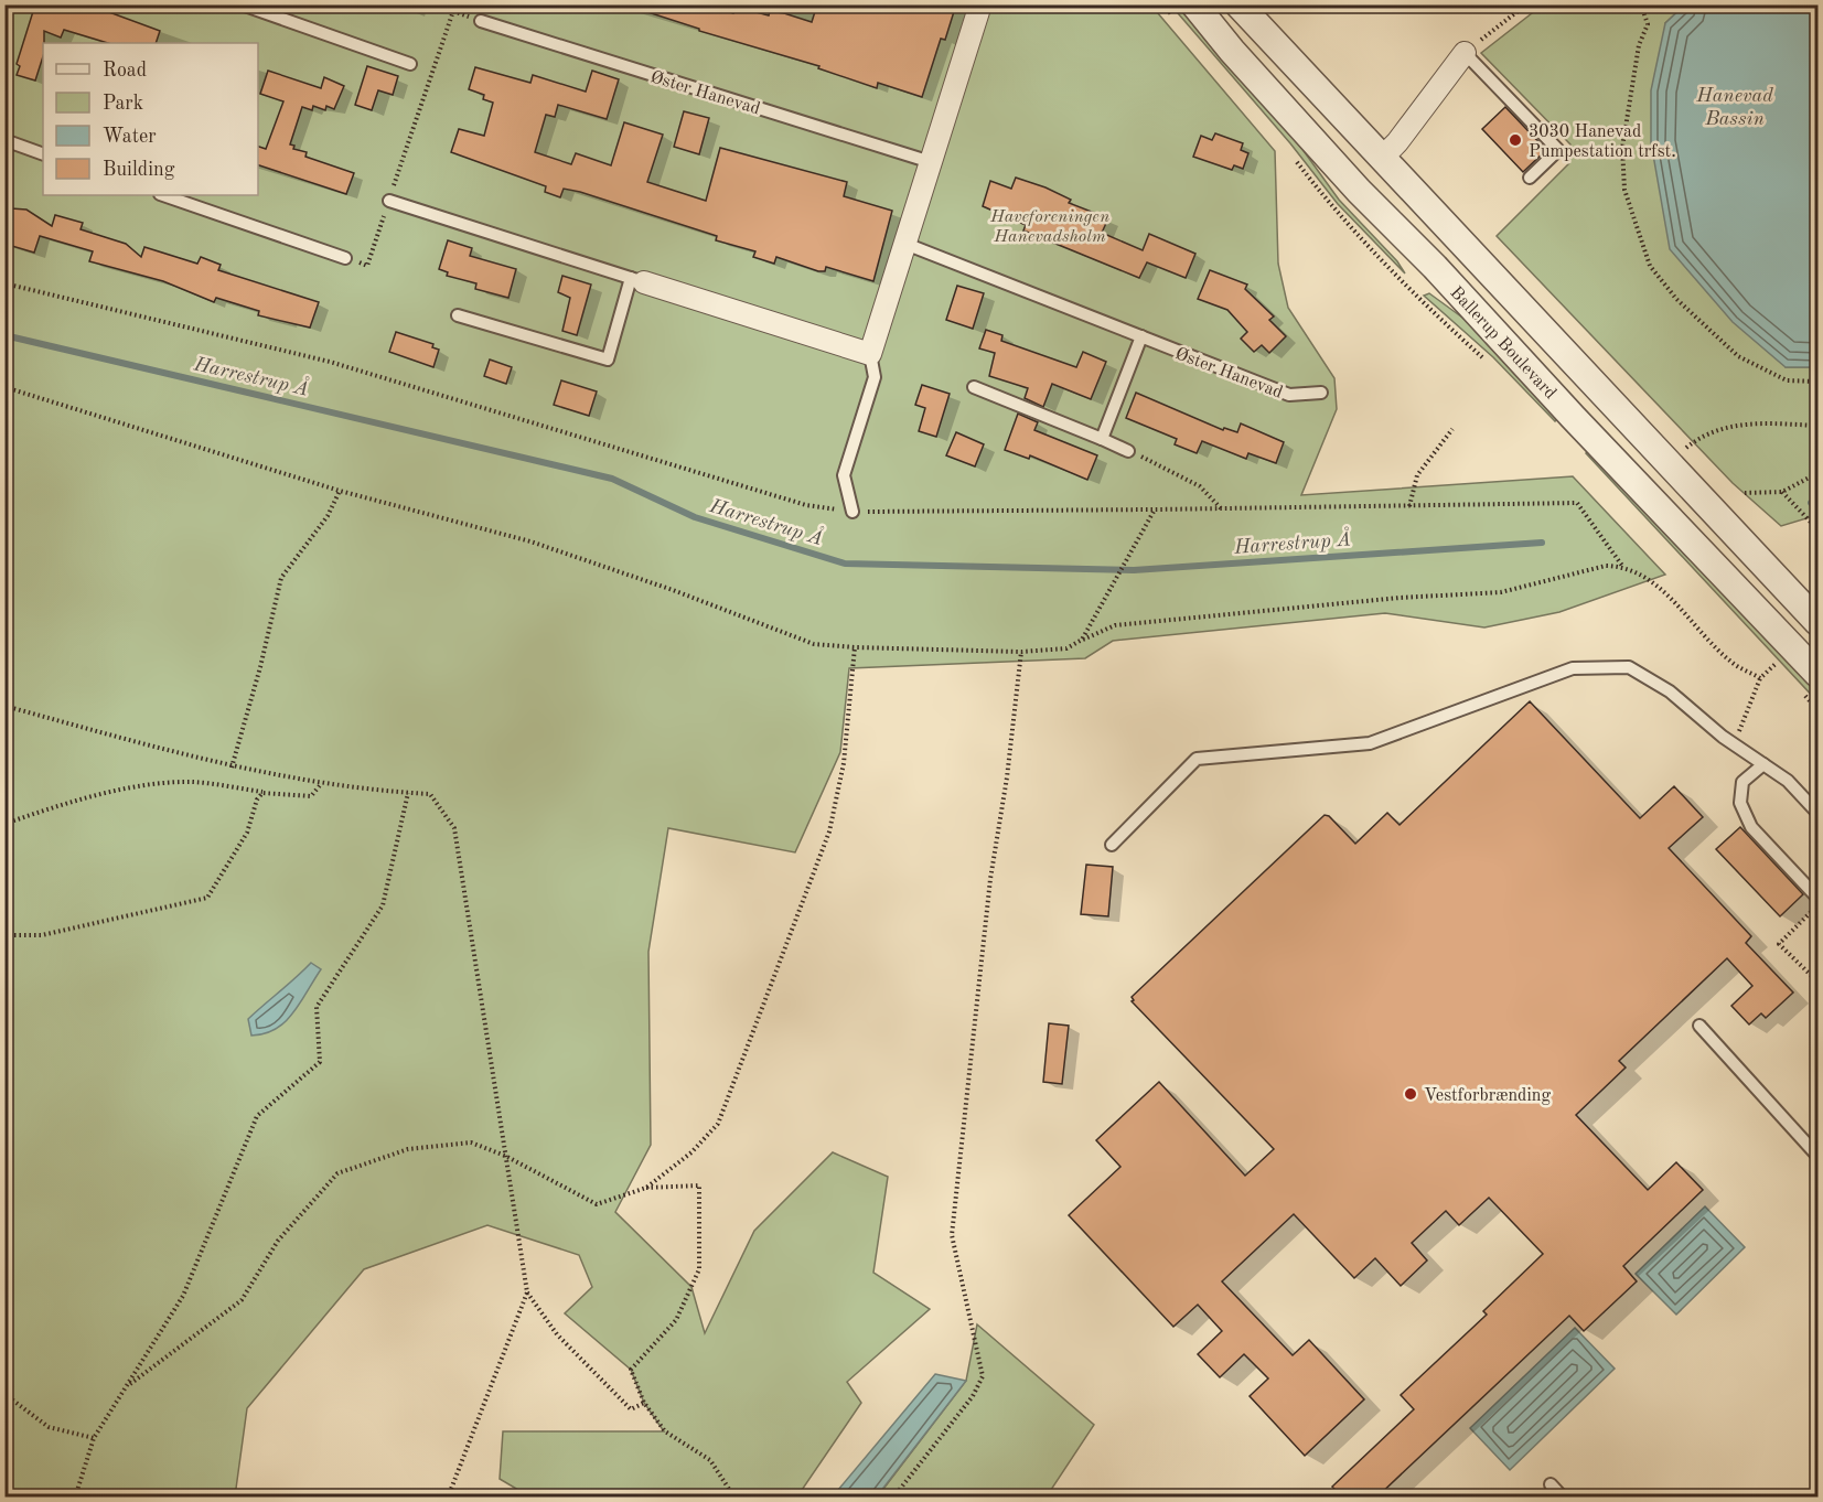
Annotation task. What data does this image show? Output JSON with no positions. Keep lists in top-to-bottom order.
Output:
{
  "streets": {
    "street": ["Ballerup Boulevard"],
    "lane": ["Øster Hanevad"]
  },
  "water": ["Hanevad Bassin", "Harrestrup Å"],
  "parks": ["Haveforeningen Hanevadsholm"],
  "places": ["3030 Hanevad Pumpestation trfst.", "Vestforbrænding"],
  "legend": [
    "Road",
    "Park",
    "Water",
    "Building"
  ]
}
